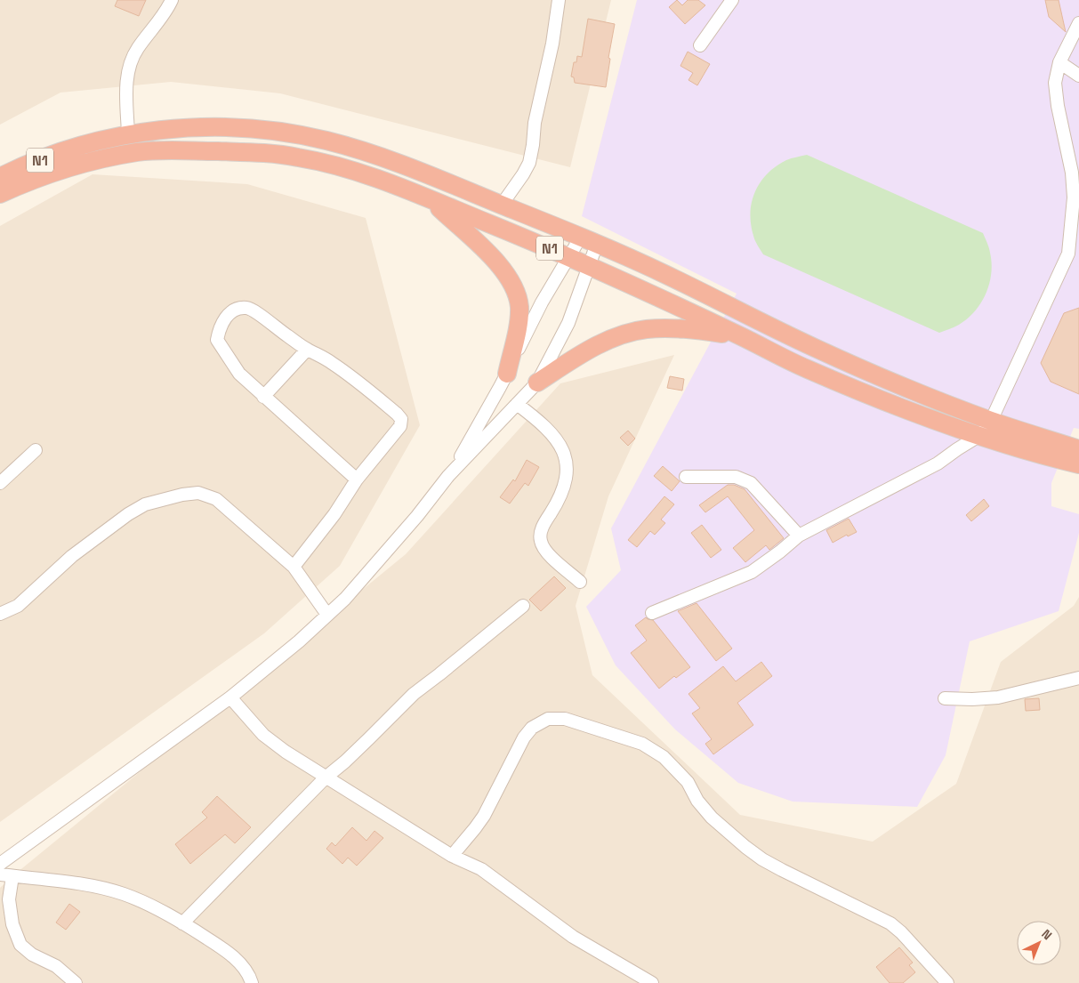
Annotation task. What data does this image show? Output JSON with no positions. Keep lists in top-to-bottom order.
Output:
{
  "streets": {
    "highway": ["N1"]
  },
  "north": "top right"
}
